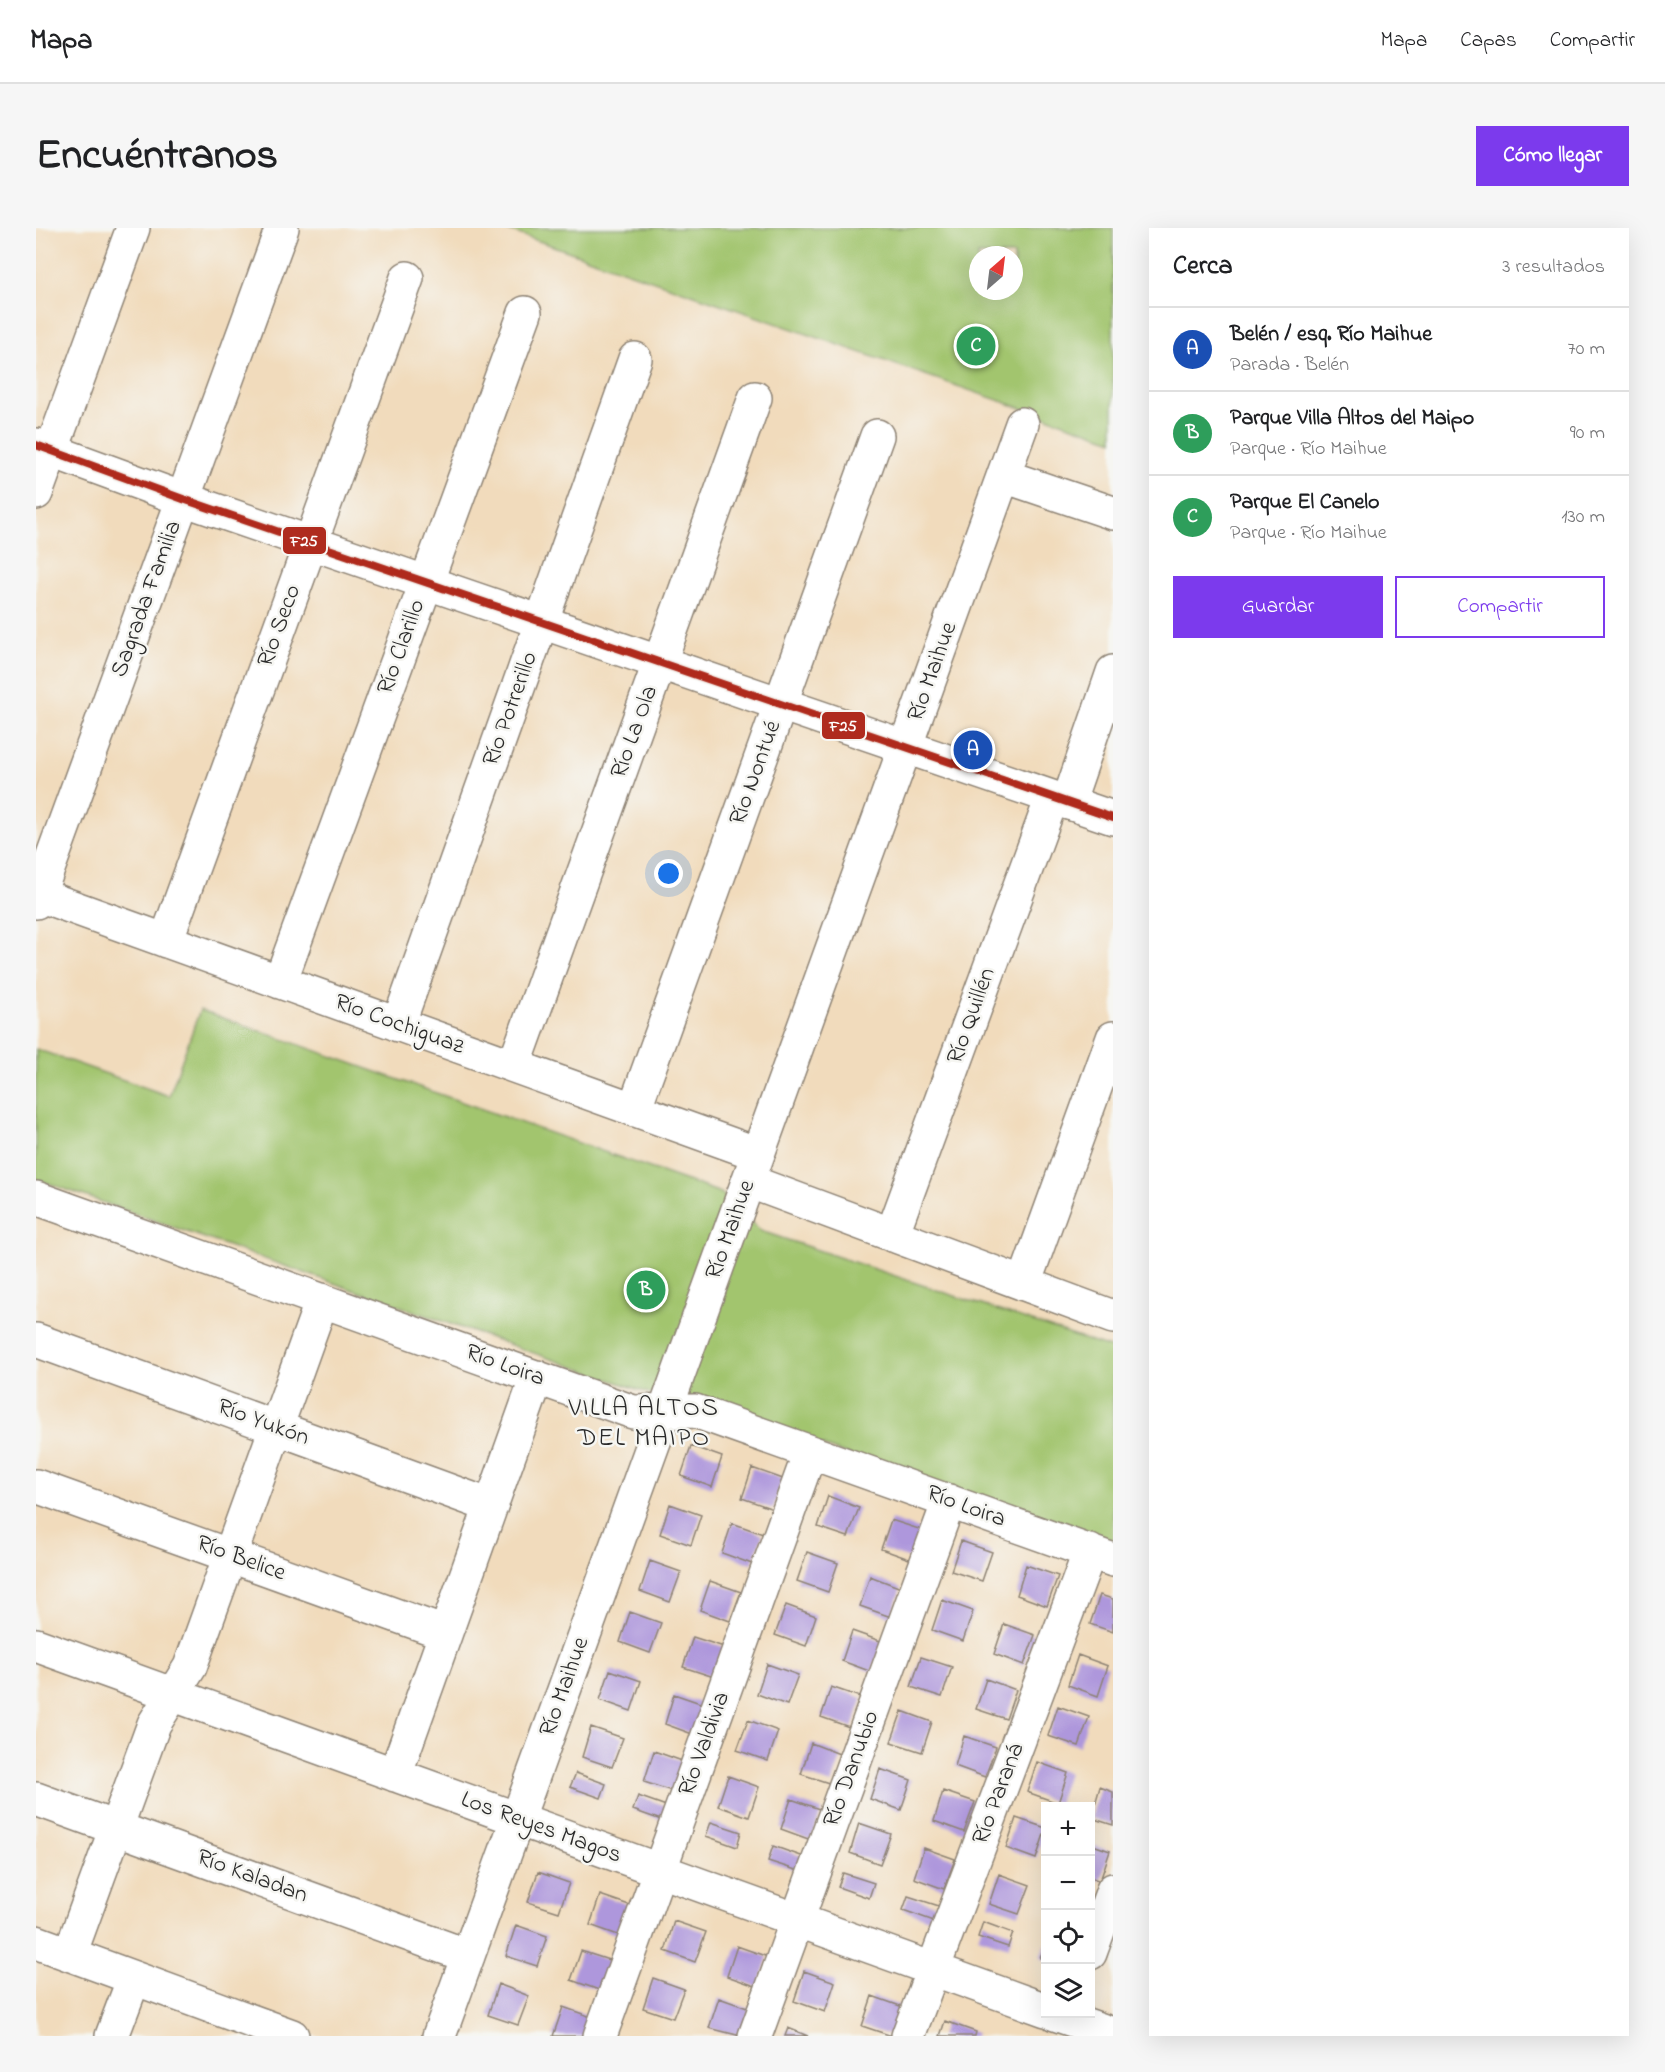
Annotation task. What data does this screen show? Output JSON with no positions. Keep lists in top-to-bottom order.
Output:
{
  "streets": {
    "street": [
      "Sagrada Familia",
      "Río Seco",
      "Río Clarillo",
      "Río Maihue",
      "Río Potrerillo",
      "Río La Ola",
      "Río Nontué",
      "Río Quillén",
      "Río Cochiguaz",
      "Río Loira",
      "Río Yukón",
      "Río Belice",
      "Río Valdivia",
      "Río Danubio",
      "Río Paraná",
      "Los Reyes Magos",
      "Río Kaladan"
    ]
  },
  "crossings": [
    ["Sagrada Familia", "Río Cochiguaz"],
    ["Río Seco", "Río Cochiguaz"],
    ["Río Clarillo", "Río Cochiguaz"],
    ["Río Maihue", "Río Cochiguaz"],
    ["Río Maihue", "Río Loira"],
    ["Río Maihue", "Los Reyes Magos"],
    ["Río Maihue", "Río Kaladan"],
    ["Río Potrerillo", "Río Cochiguaz"],
    ["Río La Ola", "Río Cochiguaz"],
    ["Río Nontué", "Río Cochiguaz"],
    ["Río Quillén", "Río Cochiguaz"],
    ["Río Loira", "Río Valdivia"],
    ["Río Loira", "Río Danubio"],
    ["Río Loira", "Río Paraná"],
    ["Río Valdivia", "Los Reyes Magos"],
    ["Río Danubio", "Los Reyes Magos"],
    ["Río Paraná", "Los Reyes Magos"]
  ],
  "districts": ["VILLA ALTOS DEL MAIPO"],
  "lines": ["transit line F25"],
  "north": "top right",
  "page": {
    "header": "Mapa",
    "nav": ["Mapa", "Capas", "Compartir"],
    "title": "Encuéntranos",
    "buttons": [
      "Cómo llegar",
      ["Guardar", "Compartir"]
    ],
    "heading": ["Cerca", "3 resultados"],
    "list": [
      {
        "mark": "A",
        "name": "Belén / esq. Río Maihue",
        "note": "Parada · Belén",
        "value": "70 m"
      },
      {
        "mark": "B",
        "name": "Parque Villa Altos del Maipo",
        "note": "Parque · Río Maihue",
        "value": "90 m"
      },
      {
        "mark": "C",
        "name": "Parque El Canelo",
        "note": "Parque · Río Maihue",
        "value": "130 m"
      }
    ],
    "pins": ["C", "A", "B"],
    "map_buttons": ["+", "−"]
  }
}
